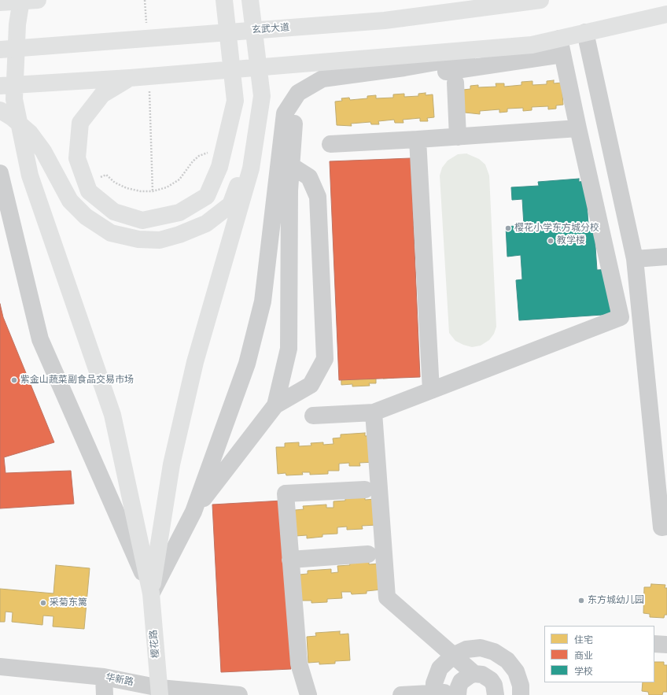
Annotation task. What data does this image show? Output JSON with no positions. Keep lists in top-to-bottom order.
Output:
{
  "streets": {
    "main road": ["玄武大道", "樱花路"],
    "street": ["华新路"]
  },
  "crossings": [
    ["樱花路", "华新路"]
  ],
  "places": [
    "樱花小学东方城分校",
    "教学楼",
    "紫金山蔬菜副食品交易市场",
    "东方城幼儿园",
    "采菊东篱"
  ],
  "legend": ["住宅", "商业", "学校"]
}
